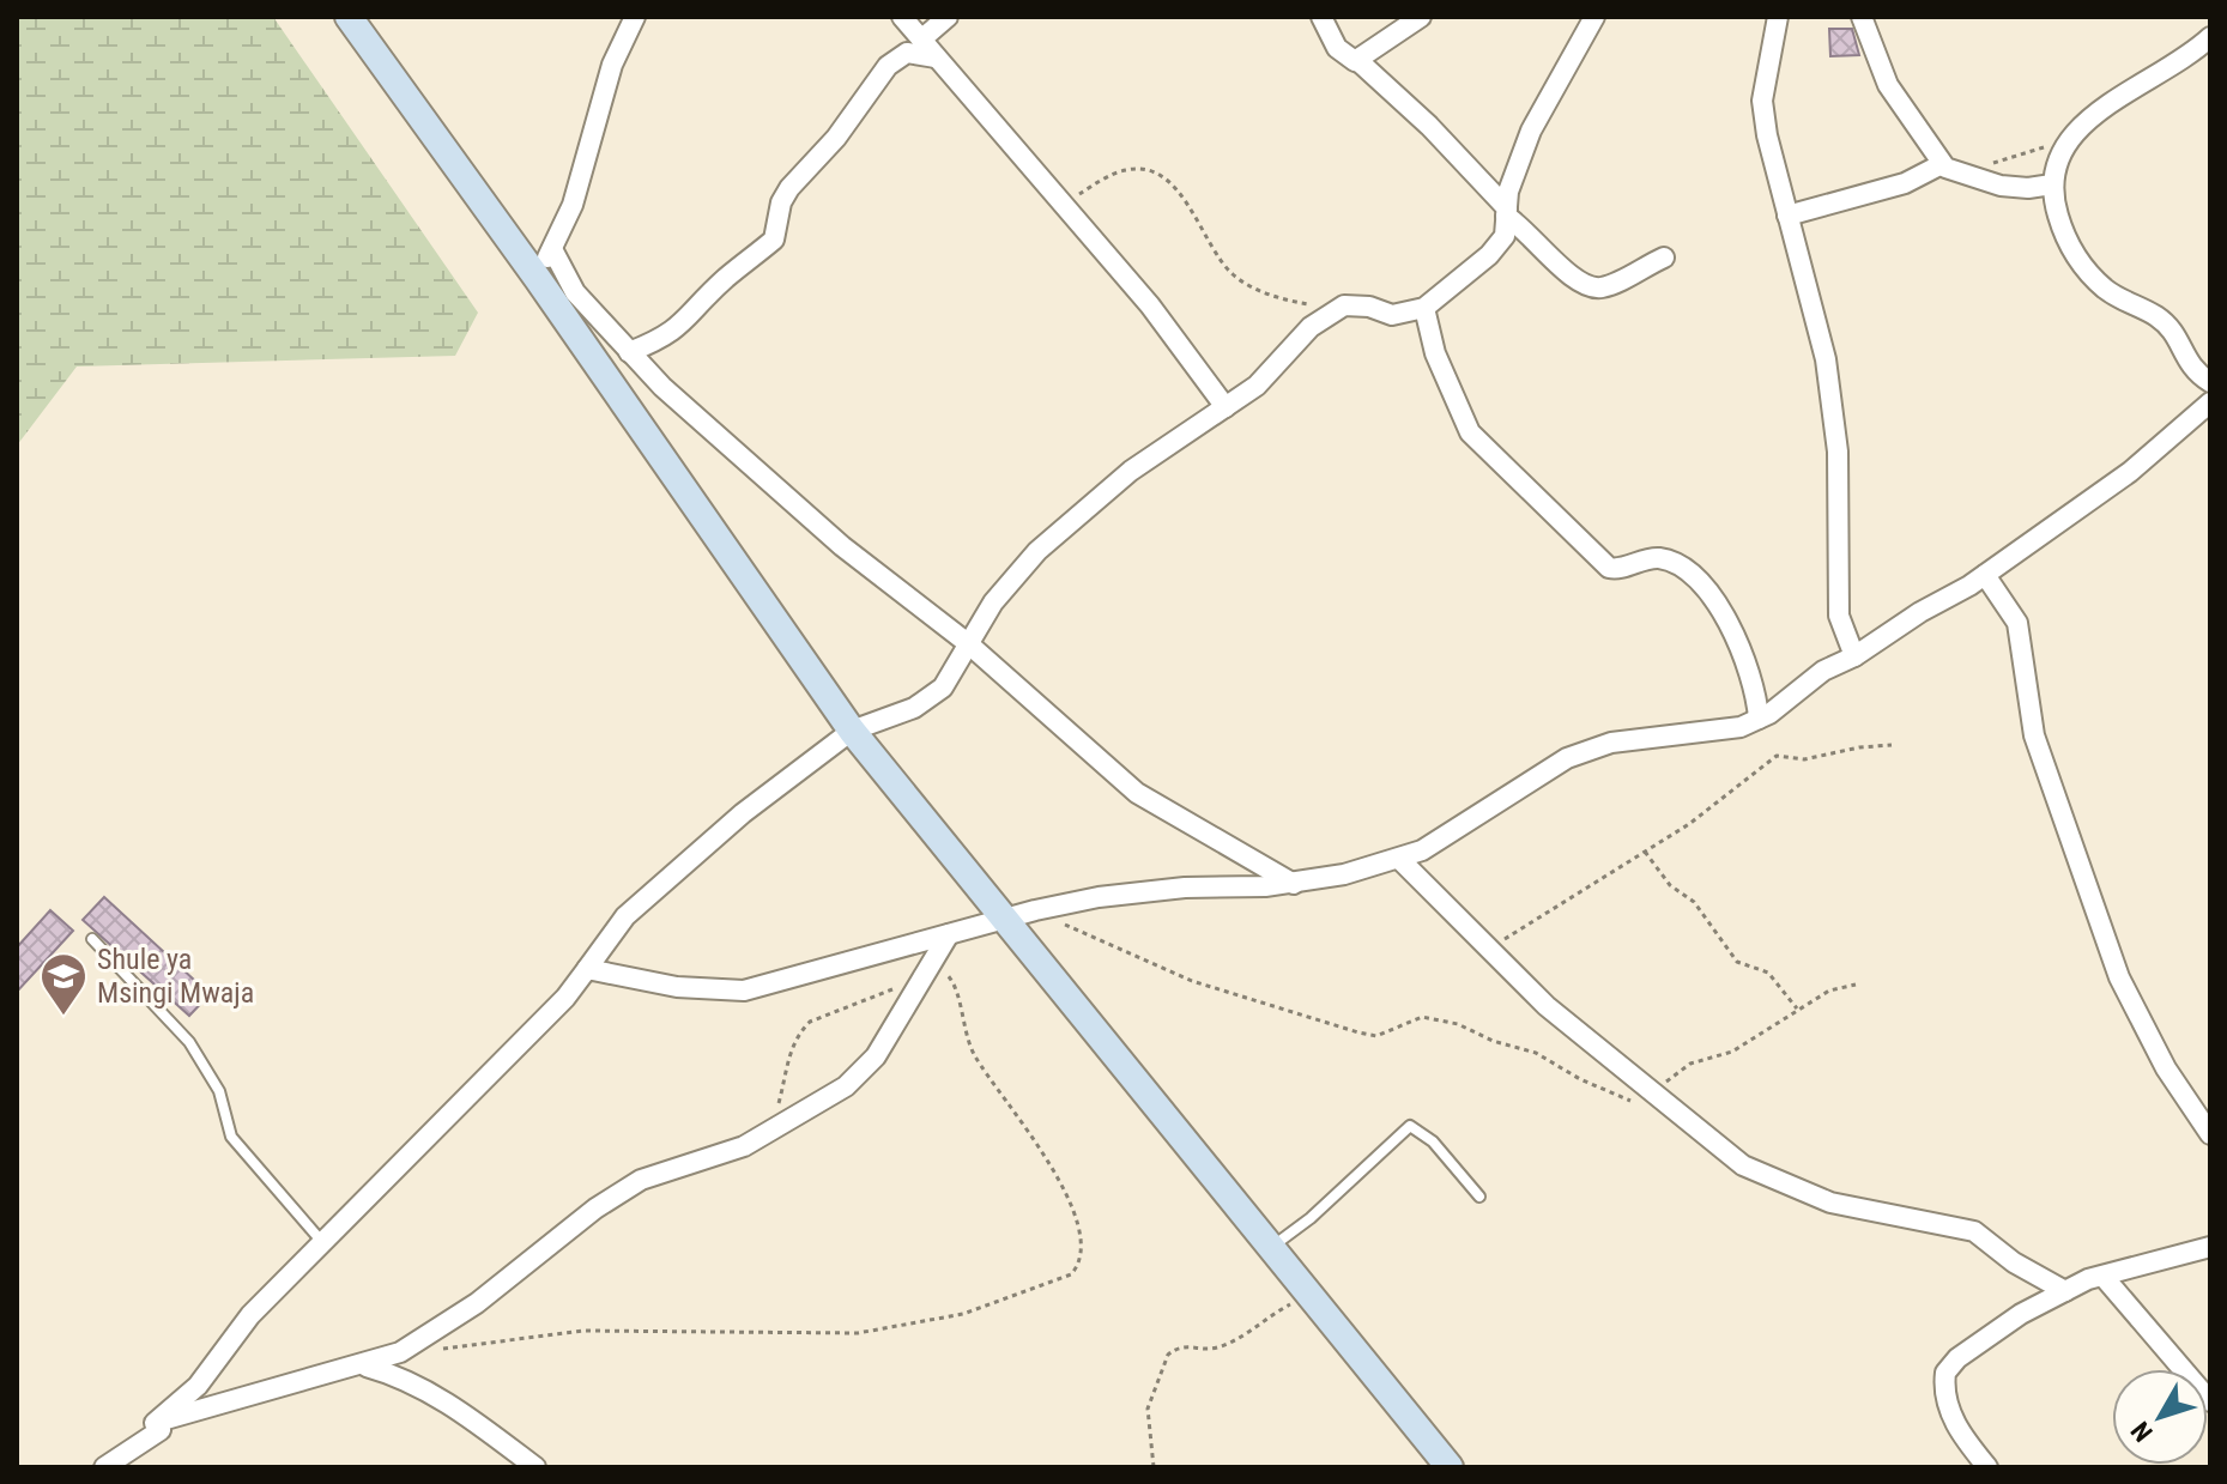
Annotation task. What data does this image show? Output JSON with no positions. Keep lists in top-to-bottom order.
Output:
{
  "places": {
    "school or university": ["Shule ya Msingi Mwaja"]
  },
  "north": "bottom left"
}
